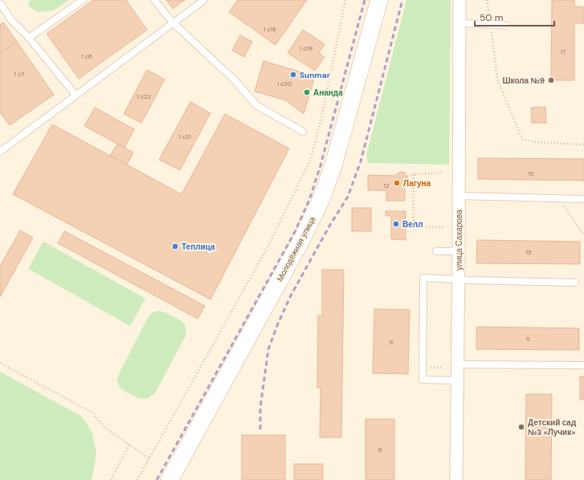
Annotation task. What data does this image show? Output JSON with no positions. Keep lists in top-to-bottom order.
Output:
{
  "streets": {
    "main road": ["Молодёжная улица"],
    "street": ["улица Сахарова"]
  },
  "places": [
    "Sunmar",
    "Школа №9",
    "Ананда",
    "Лагуна",
    "Велл",
    "Теплица",
    "Детский сад №3 «Лучик»"
  ],
  "house_numbers": [
    "1 с18",
    "1 с19",
    "17",
    "1 с6",
    "1 с7",
    "1 с20",
    "1 с22",
    "1 с21",
    "15",
    "12",
    "13",
    "11",
    "8",
    "6"
  ],
  "scale_bar": "50 m"
}
